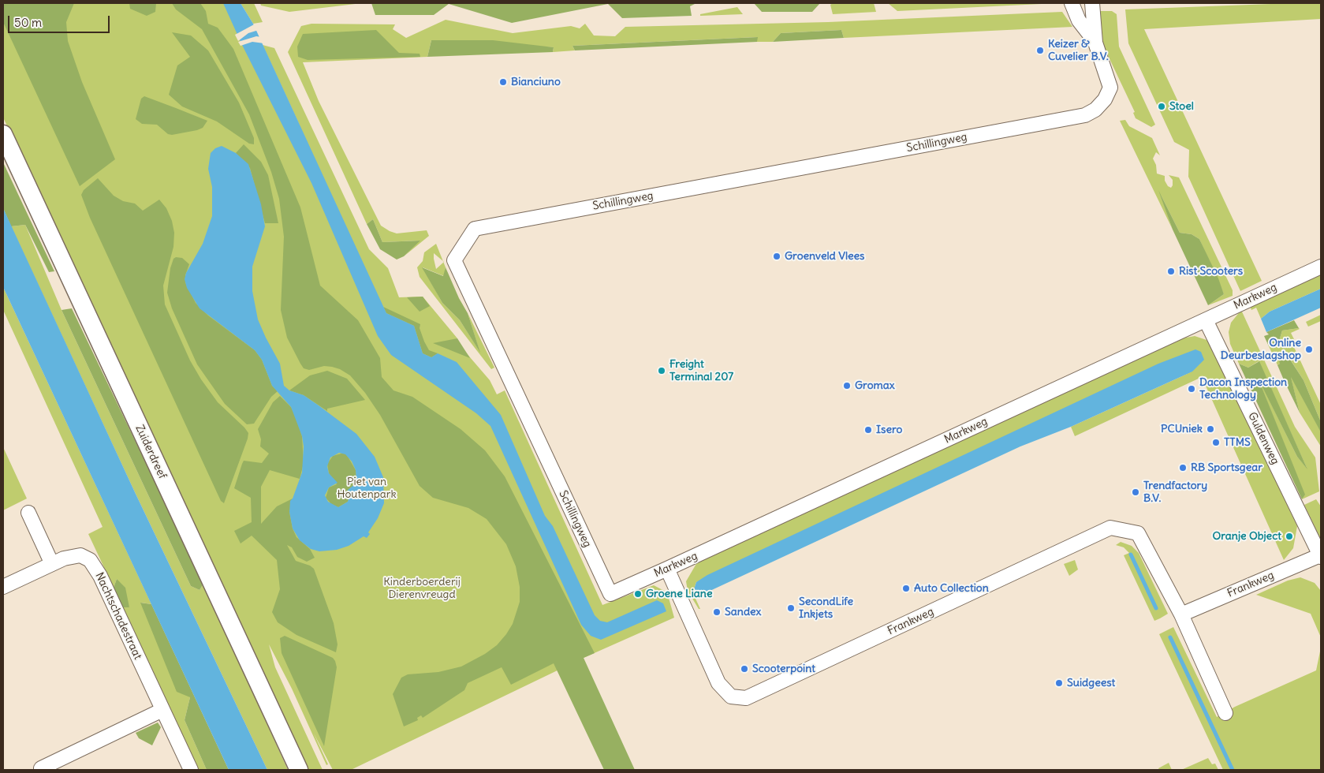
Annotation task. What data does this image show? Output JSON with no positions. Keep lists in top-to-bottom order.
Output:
{
  "streets": {
    "street": [
      "Schillingweg",
      "Markweg",
      "Guldenweg",
      "Zuiderdreef",
      "Frankweg",
      "Nachtschadestraat"
    ]
  },
  "crossings": [
    ["Schillingweg", "Markweg"],
    ["Markweg", "Guldenweg"],
    ["Markweg", "Frankweg"],
    ["Guldenweg", "Frankweg"]
  ],
  "parks": ["Piet van Houtenpark", "Kinderboerderij Dierenvreugd"],
  "places": [
    "Keizer & Cuvelier B.V.",
    "Bianciuno",
    "Stoel",
    "Groenveld Vlees",
    "Rist Scooters",
    "Online Deurbeslagshop",
    "Freight Terminal 207",
    "Gromax",
    "Dacon Inspection Technology",
    "PCUniek",
    "Isero",
    "TTMS",
    "RB Sportsgear",
    "Trendfactory B.V.",
    "Oranje Object",
    "Auto Collection",
    "Groene Liane",
    "SecondLife Inkjets",
    "Sandex",
    "Scooterpoint",
    "Suidgeest"
  ],
  "scale_bar": "50 m"
}
